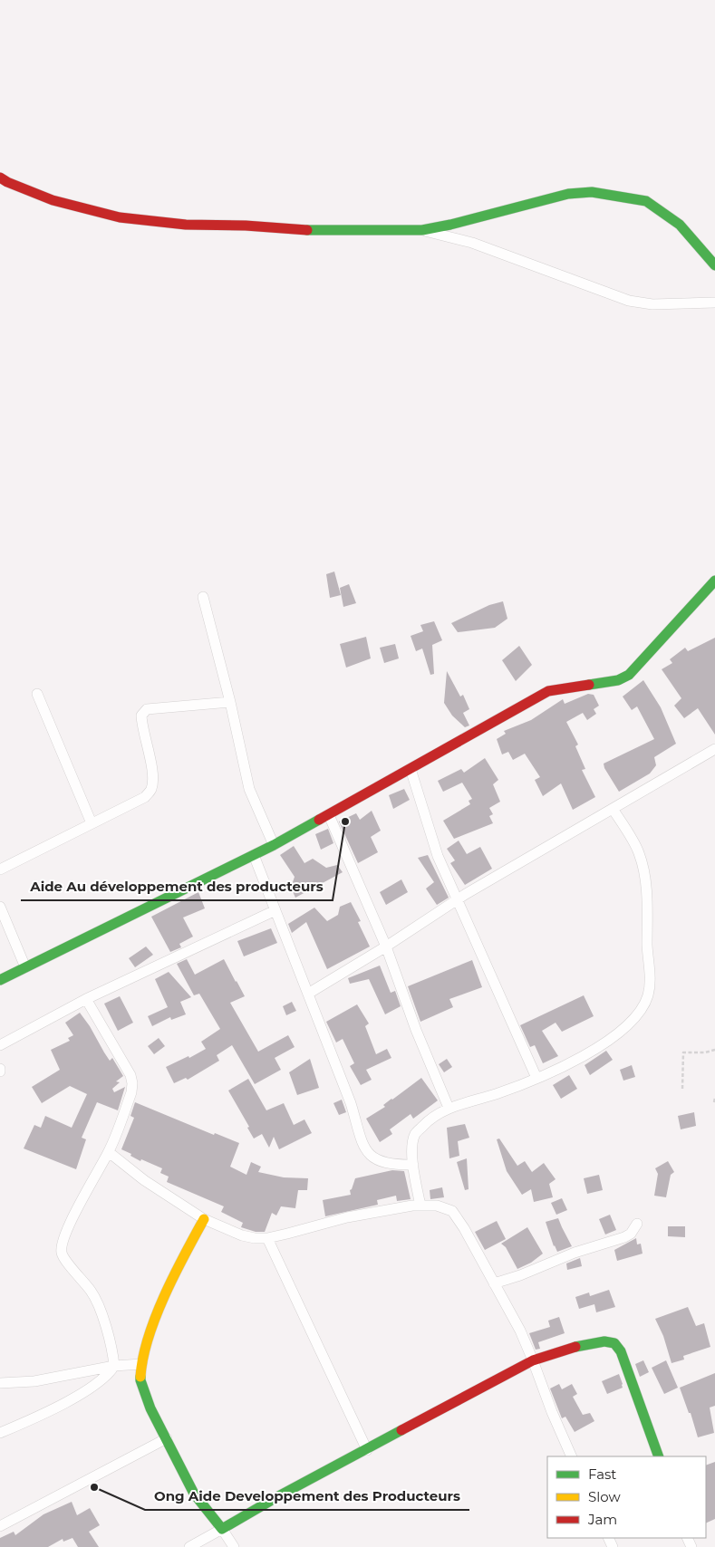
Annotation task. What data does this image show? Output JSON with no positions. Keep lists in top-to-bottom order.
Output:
{
  "places": ["Aide Au développement des producteurs", "Ong Aide Developpement des Producteurs"],
  "legend": ["Fast", "Slow", "Jam"]
}
